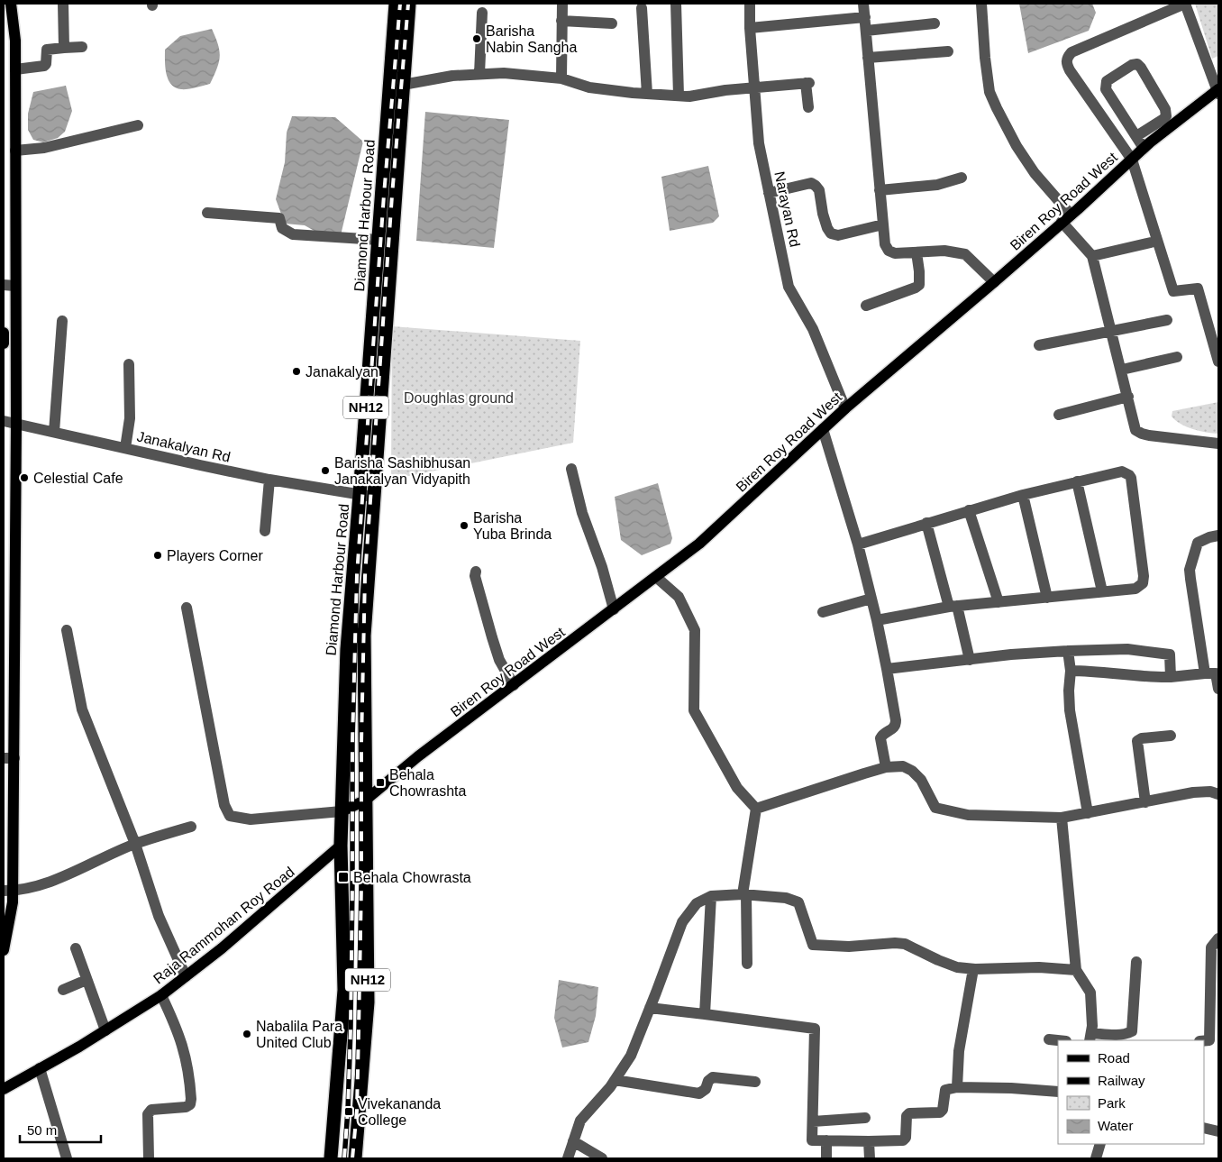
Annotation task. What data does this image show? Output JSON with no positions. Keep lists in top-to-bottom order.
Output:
{
  "streets": {
    "highway": ["Diamond Harbour Road", "NH12"],
    "main road": ["Biren Roy Road West", "Raja Rammohan Roy Road"],
    "street": ["Narayan Rd", "Janakalyan Rd"]
  },
  "crossings": [
    ["Biren Roy Road West", "Narayan Rd"],
    ["Biren Roy Road West", "Diamond Harbour Road"],
    ["Diamond Harbour Road", "Janakalyan Rd"],
    ["Diamond Harbour Road", "Raja Rammohan Roy Road"]
  ],
  "parks": ["Doughlas ground"],
  "places": {
    "other": [
      "Barisha Nabin Sangha",
      "Janakalyan",
      "Barisha Sashibhusan Janakalyan Vidyapith",
      "Celestial Cafe",
      "Barisha Yuba Brinda",
      "Players Corner",
      "Nabalila Para United Club"
    ],
    "transit": ["Behala Chowrashta", "Behala Chowrasta", "Vivekananda College"]
  },
  "legend": [
    "Road",
    "Railway",
    "Park",
    "Water"
  ],
  "scale_bar": "50 m"
}
